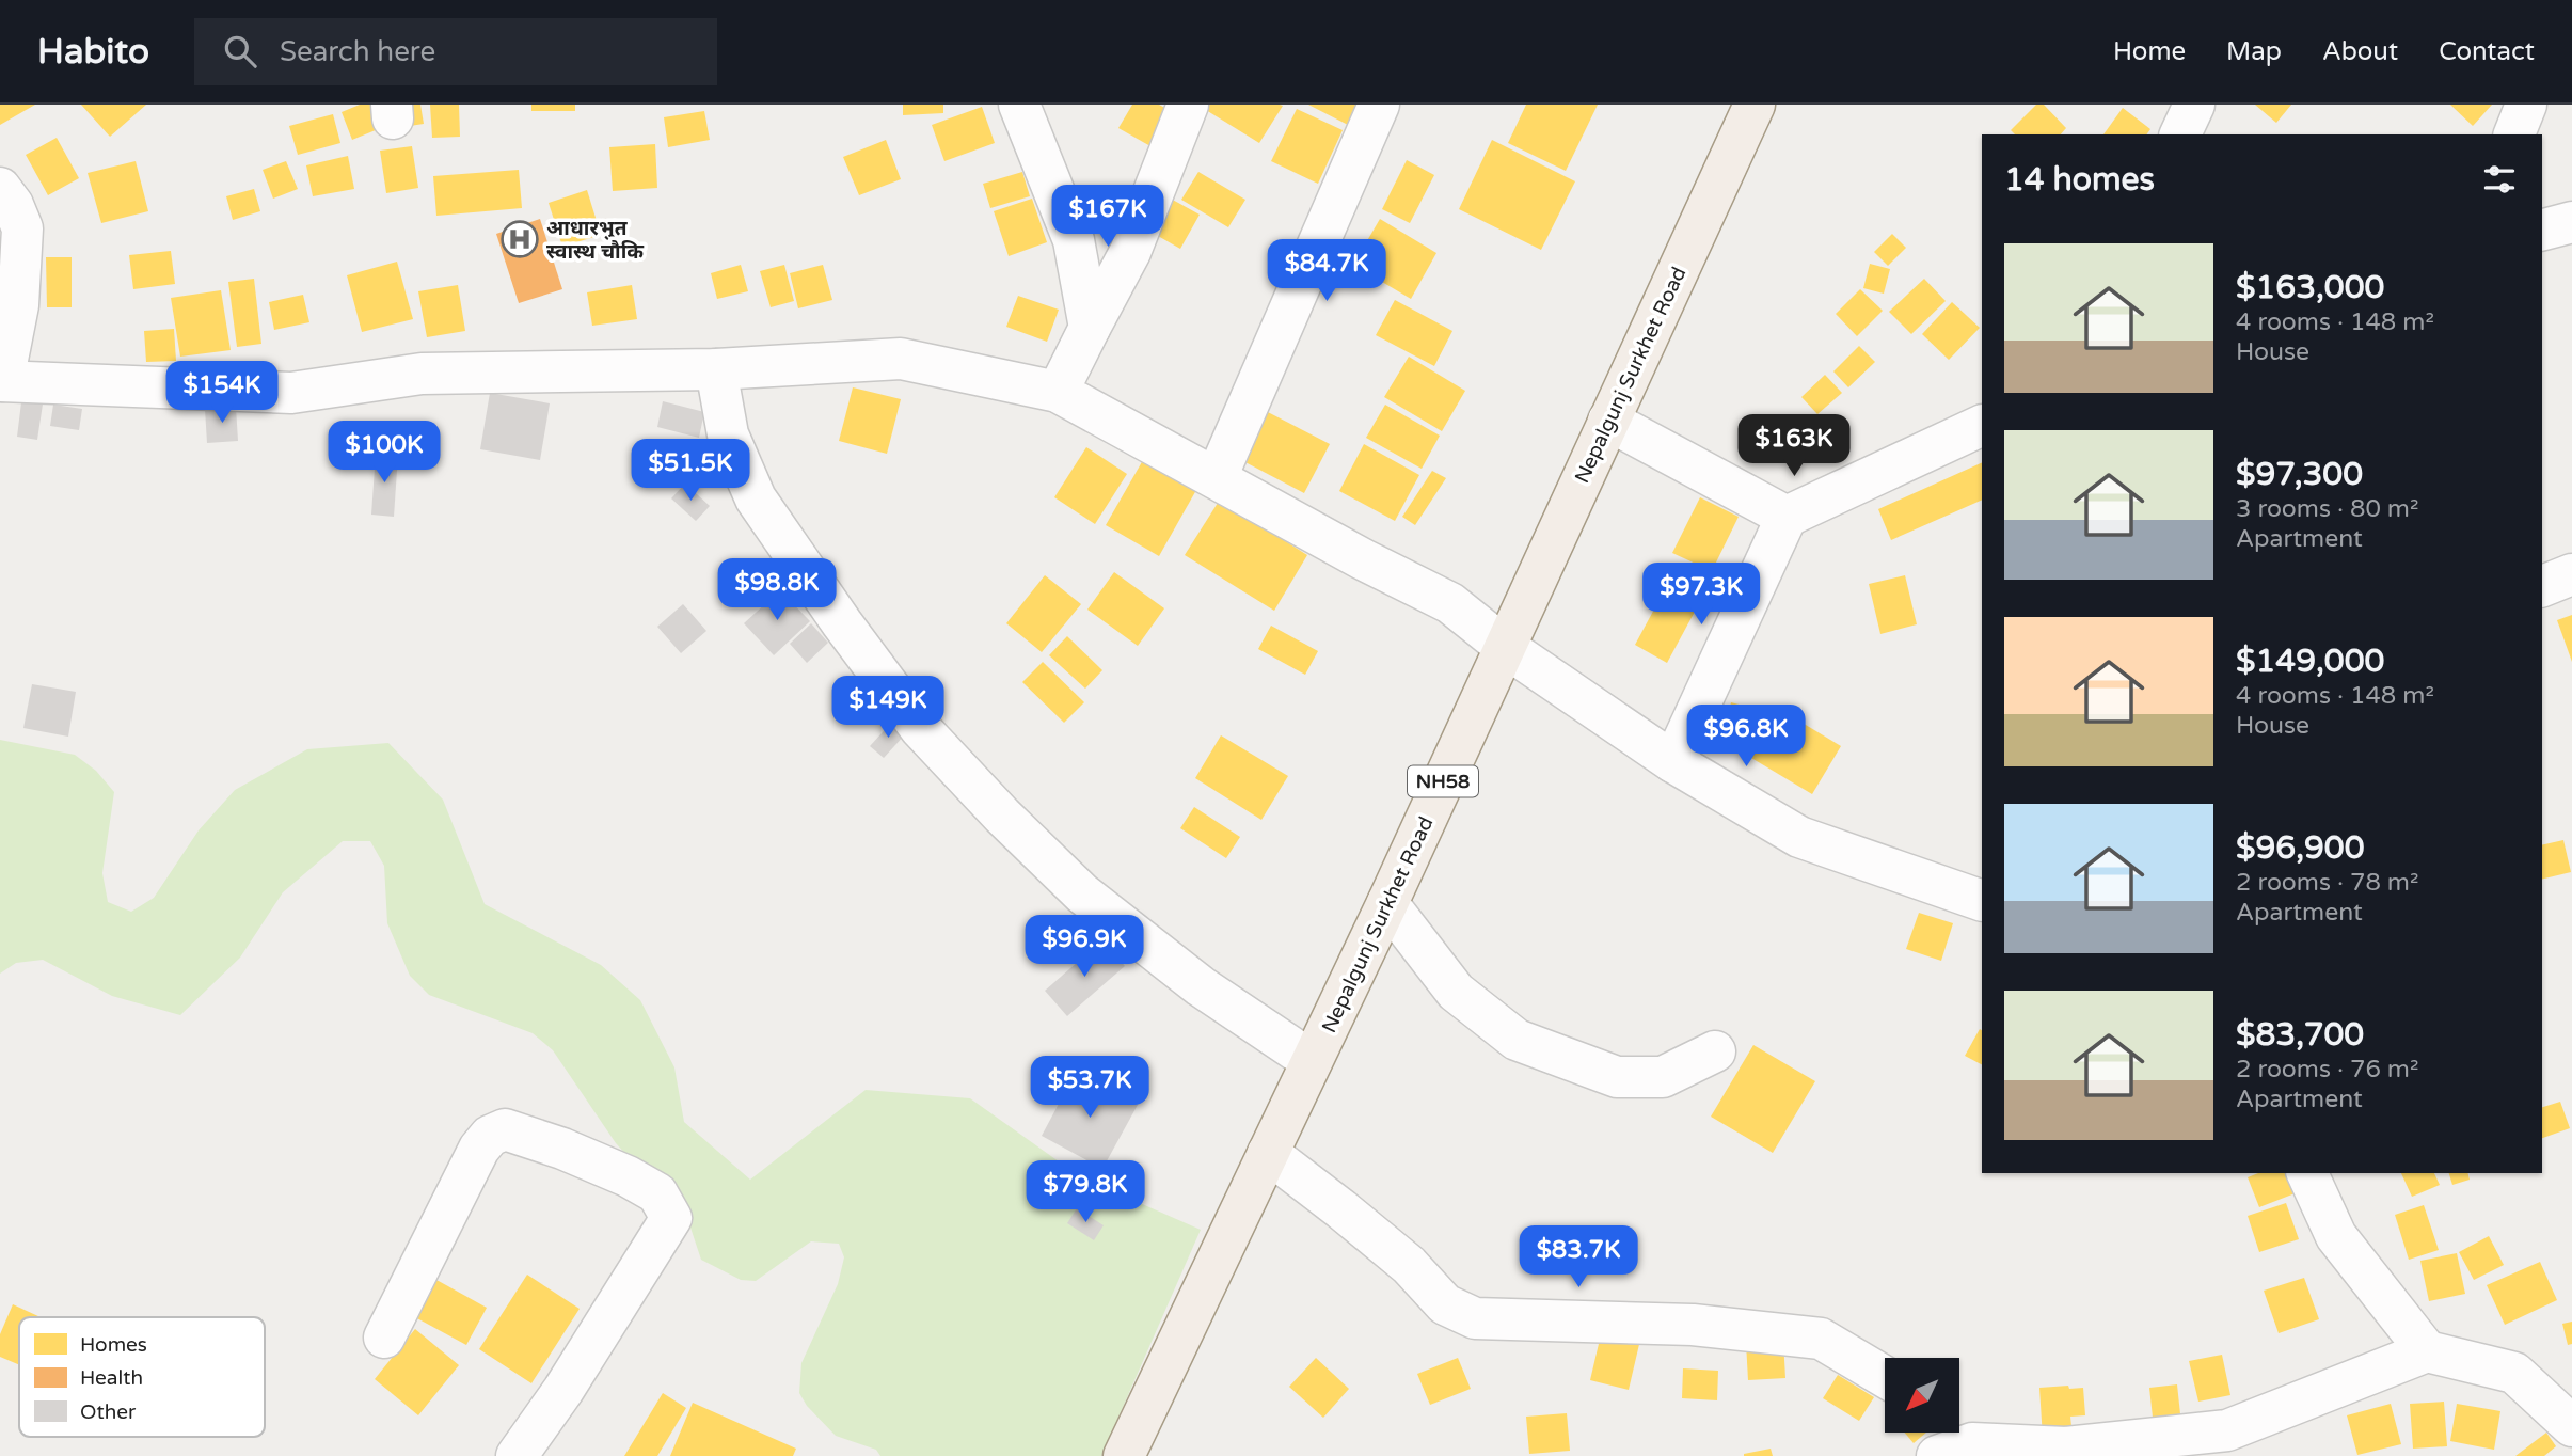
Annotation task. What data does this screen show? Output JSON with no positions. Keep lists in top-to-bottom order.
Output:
{
  "streets": {
    "main road": ["Nepalgunj Surkhet Road", "NH58"]
  },
  "places": {
    "hospital": ["आधारभुत स्वास्थ चौकि"]
  },
  "legend": ["Homes", "Health", "Other"],
  "north": "bottom left",
  "page": {
    "header": "Habito",
    "search": "Search here",
    "nav": [
      "Home",
      "Map",
      "About",
      "Contact"
    ],
    "heading": "14 homes",
    "price": [
      "$167K",
      "$84.7K",
      "$154K",
      "$163K",
      "$100K",
      "$51.5K",
      "$98.8K",
      "$97.3K",
      "$149K",
      "$96.8K",
      "$96.9K",
      "$53.7K",
      "$79.8K",
      "$83.7K"
    ],
    "list": [
      {
        "name": "$163,000",
        "note": "4 rooms · 148 m² · House"
      },
      {
        "name": "$97,300",
        "note": "3 rooms · 80 m² · Apartment"
      },
      {
        "name": "$149,000",
        "note": "4 rooms · 148 m² · House"
      },
      {
        "name": "$96,900",
        "note": "2 rooms · 78 m² · Apartment"
      },
      {
        "name": "$83,700",
        "note": "2 rooms · 76 m² · Apartment"
      }
    ]
  }
}
